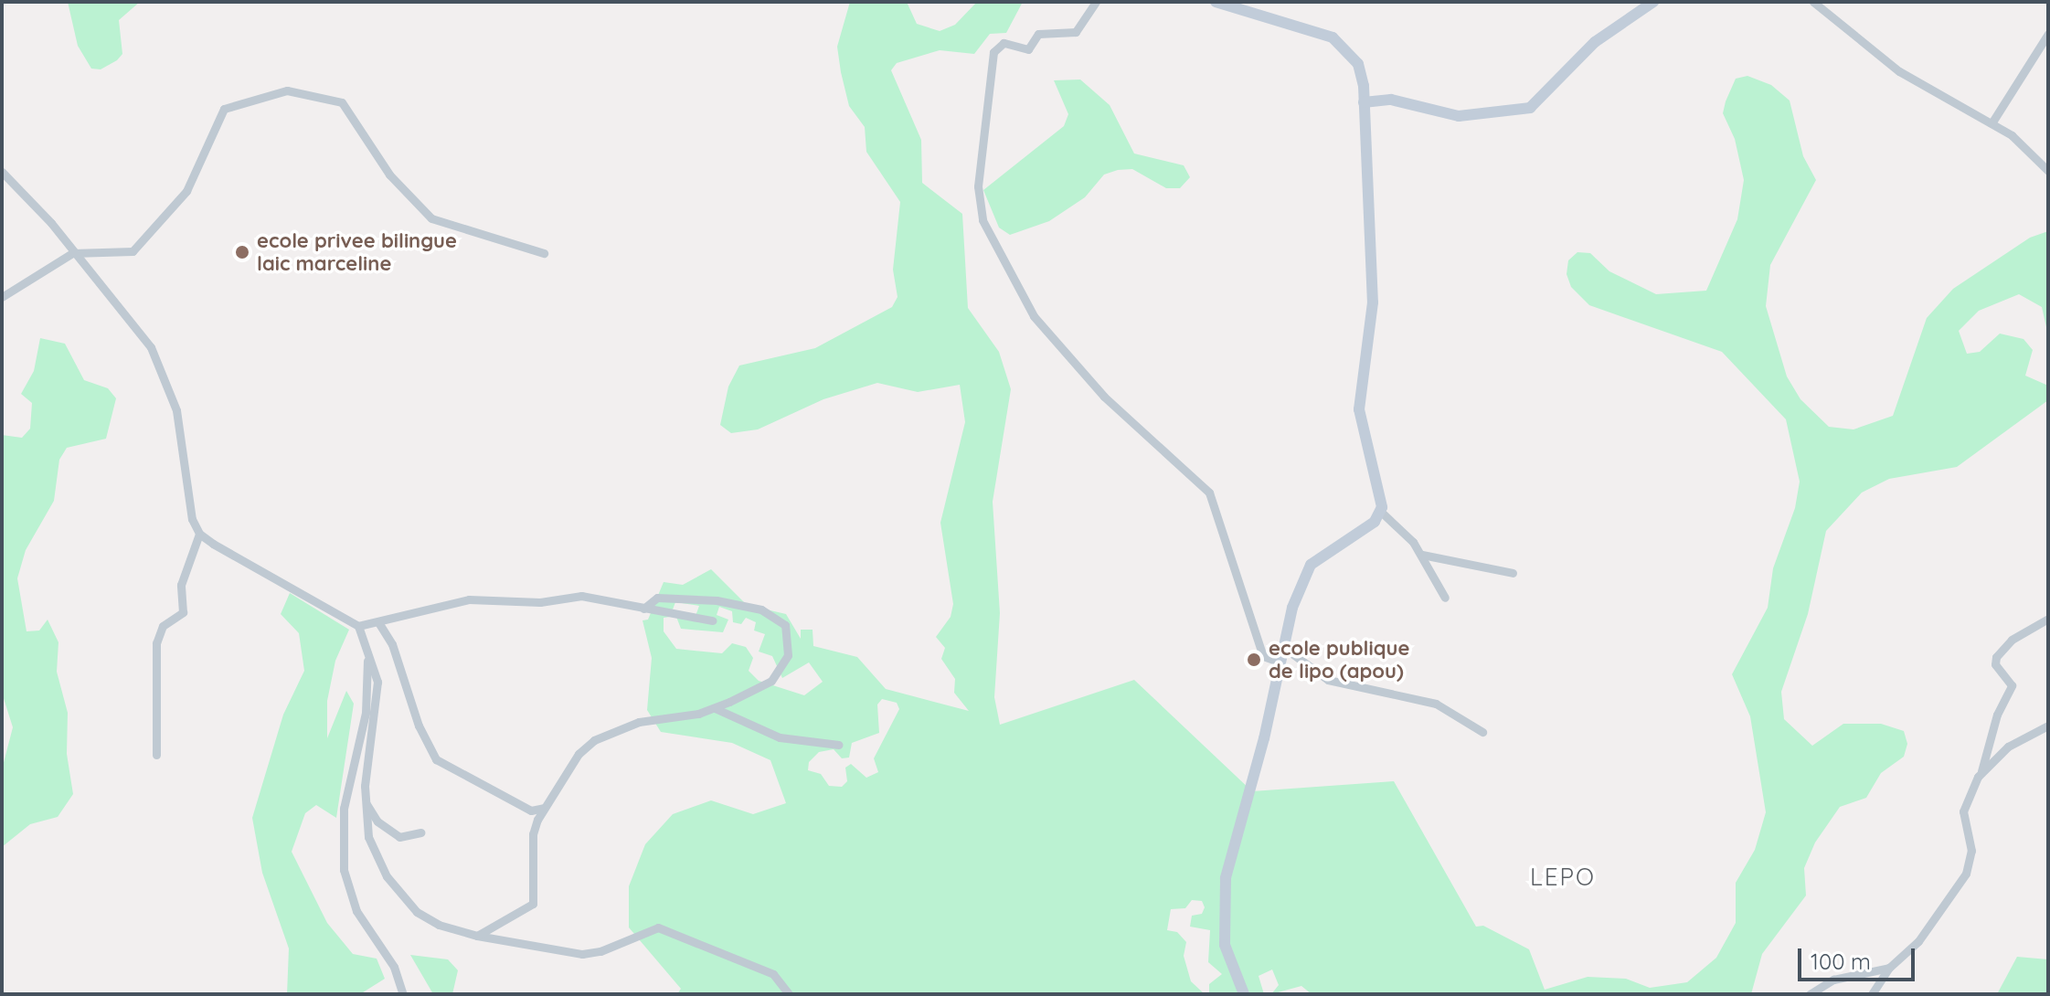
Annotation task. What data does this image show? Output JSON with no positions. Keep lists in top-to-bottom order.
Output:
{
  "districts": ["LEPO"],
  "places": ["ecole privee bilingue laic marceline", "ecole publique de lipo (apou)"],
  "scale_bar": "100 m"
}
